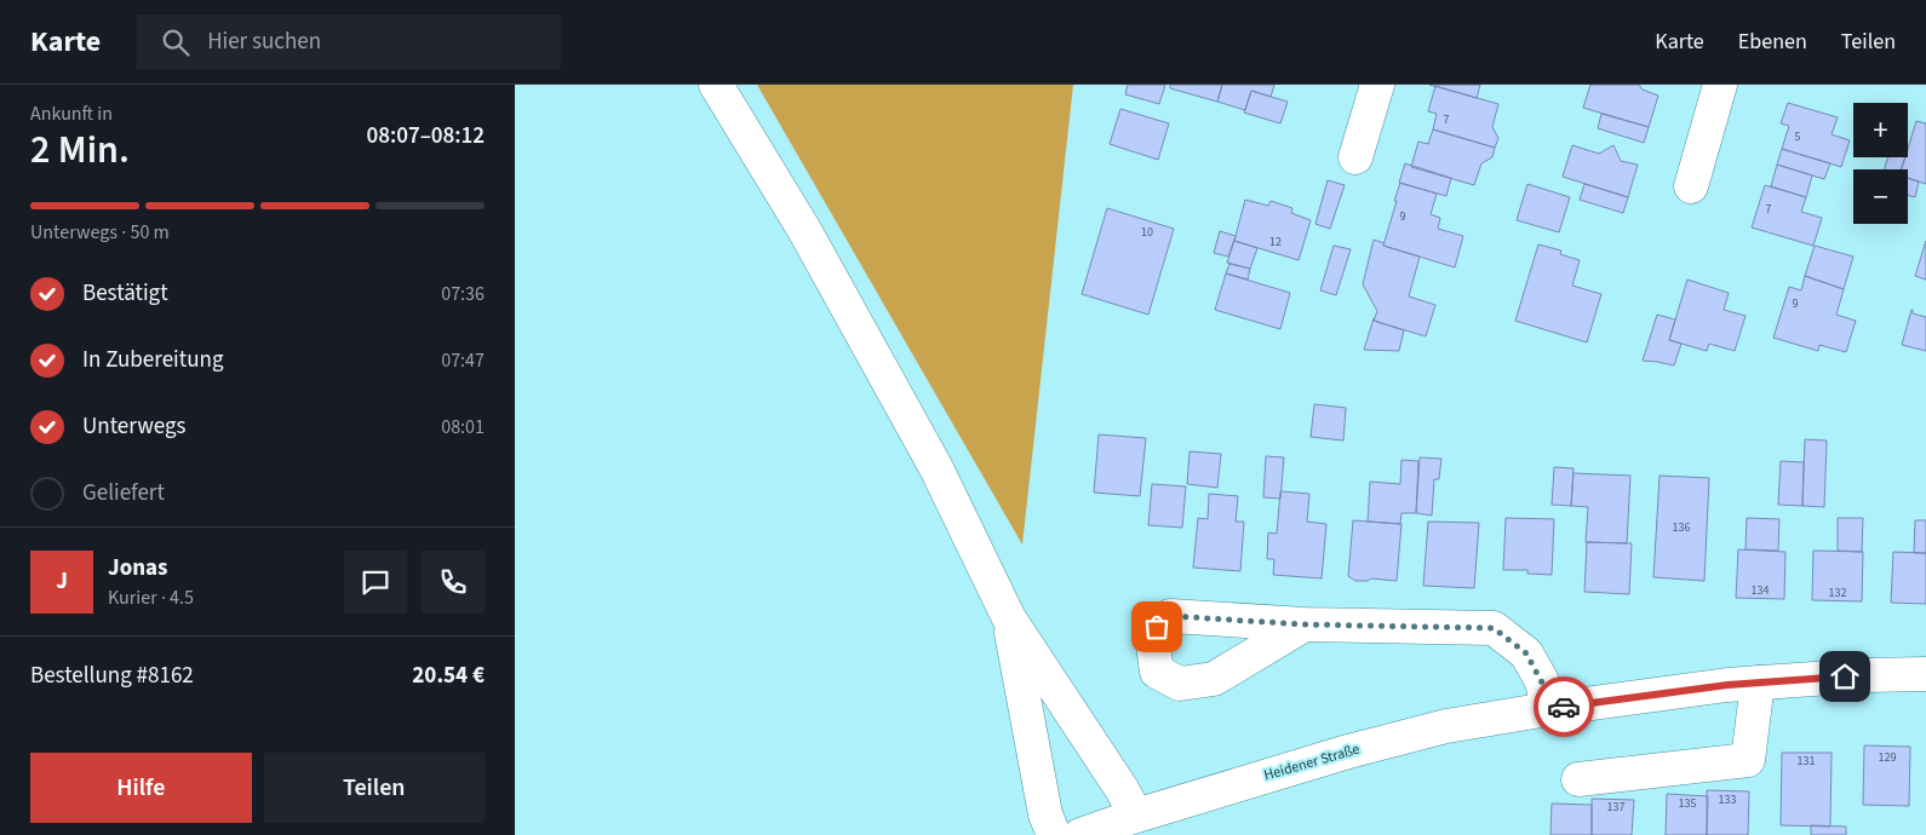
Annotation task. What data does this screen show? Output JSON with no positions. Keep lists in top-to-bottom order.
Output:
{
  "streets": {
    "main road": ["Heidener Straße"]
  },
  "house_numbers": [
    "7",
    "5",
    "7",
    "9",
    "10",
    "12",
    "9",
    "136",
    "134",
    "132",
    "129",
    "131",
    "133",
    "135",
    "137"
  ],
  "page": {
    "header": "Karte",
    "search": "Hier suchen",
    "nav": ["Karte", "Ebenen", "Teilen"],
    "heading": ["2 Min.", "Ankunft in", "08:07–08:12"],
    "panel": [
      "Jonas",
      "Kurier · 4.5",
      "Bestellung #8162",
      "20.54 €"
    ],
    "map_buttons": ["+", "−"],
    "bar": "Unterwegs · 50 m",
    "list": [
      ["Bestätigt", "07:36"],
      ["In Zubereitung", "07:47"],
      ["Unterwegs", "08:01"],
      "Geliefert"
    ],
    "round": "J",
    "buttons": ["Hilfe", "Teilen"]
  }
}
